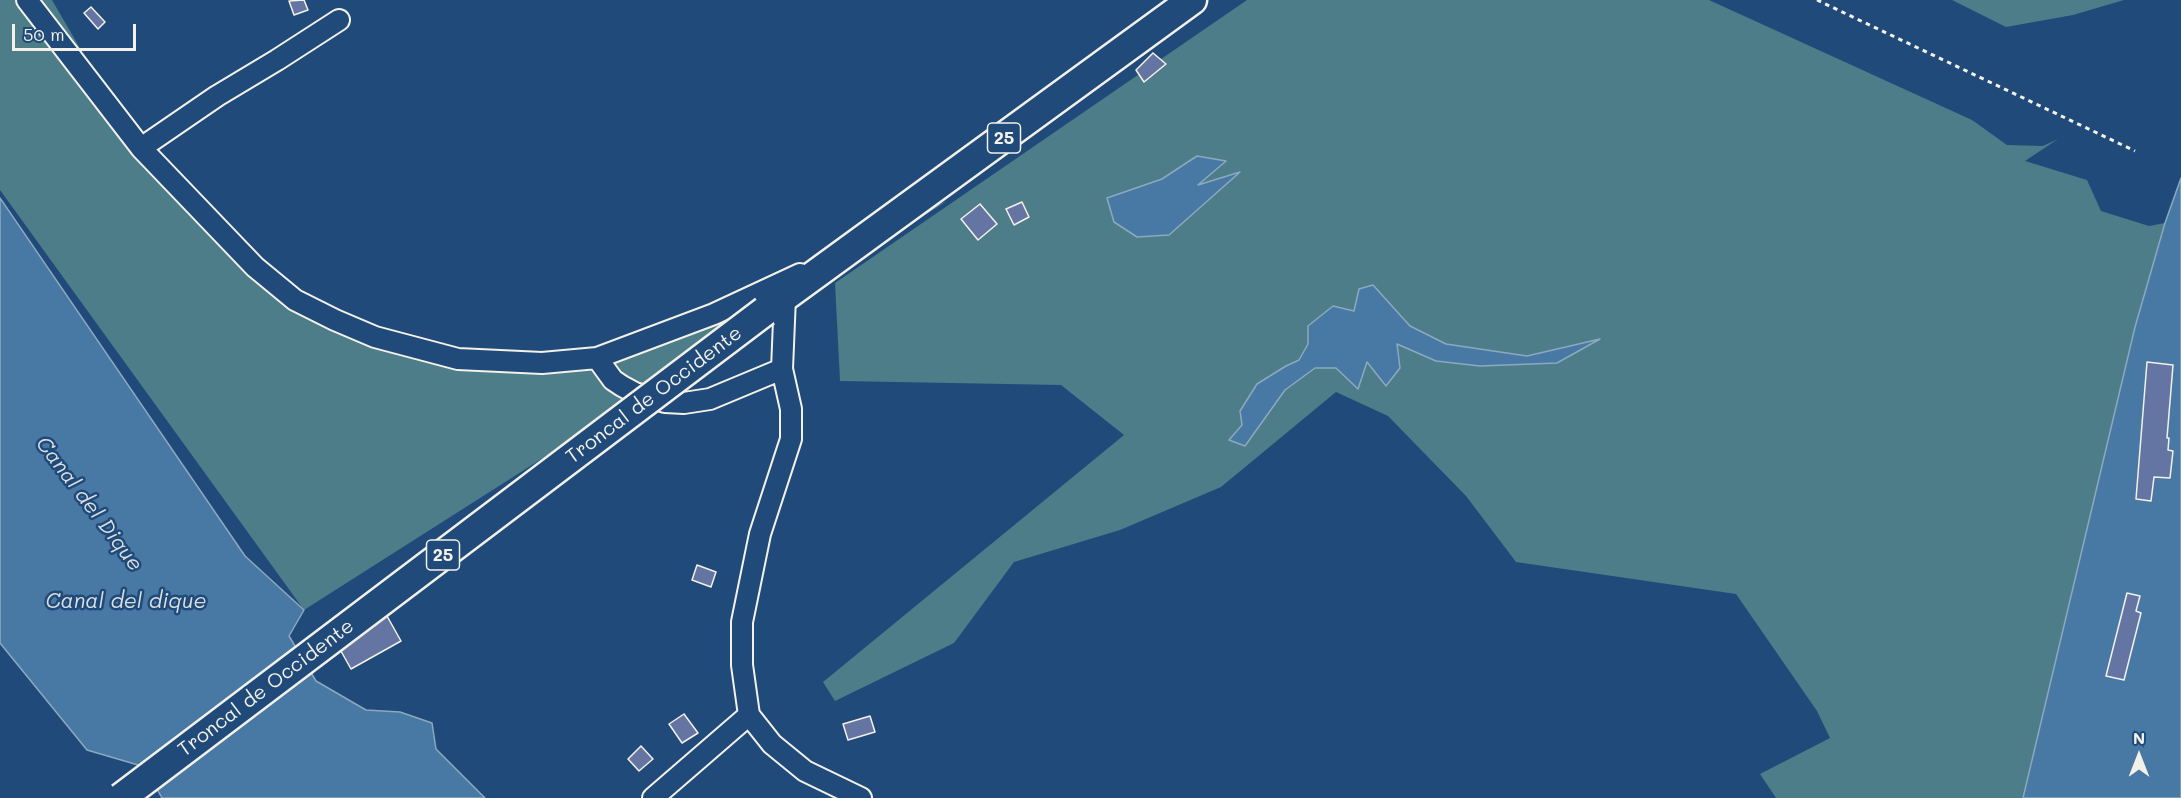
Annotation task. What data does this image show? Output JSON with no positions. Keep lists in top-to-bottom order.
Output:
{
  "streets": {
    "highway": ["25", "Troncal de Occidente"]
  },
  "water": ["Canal del Dique", "Canal del dique"],
  "scale_bar": "50 m",
  "north": "top"
}
